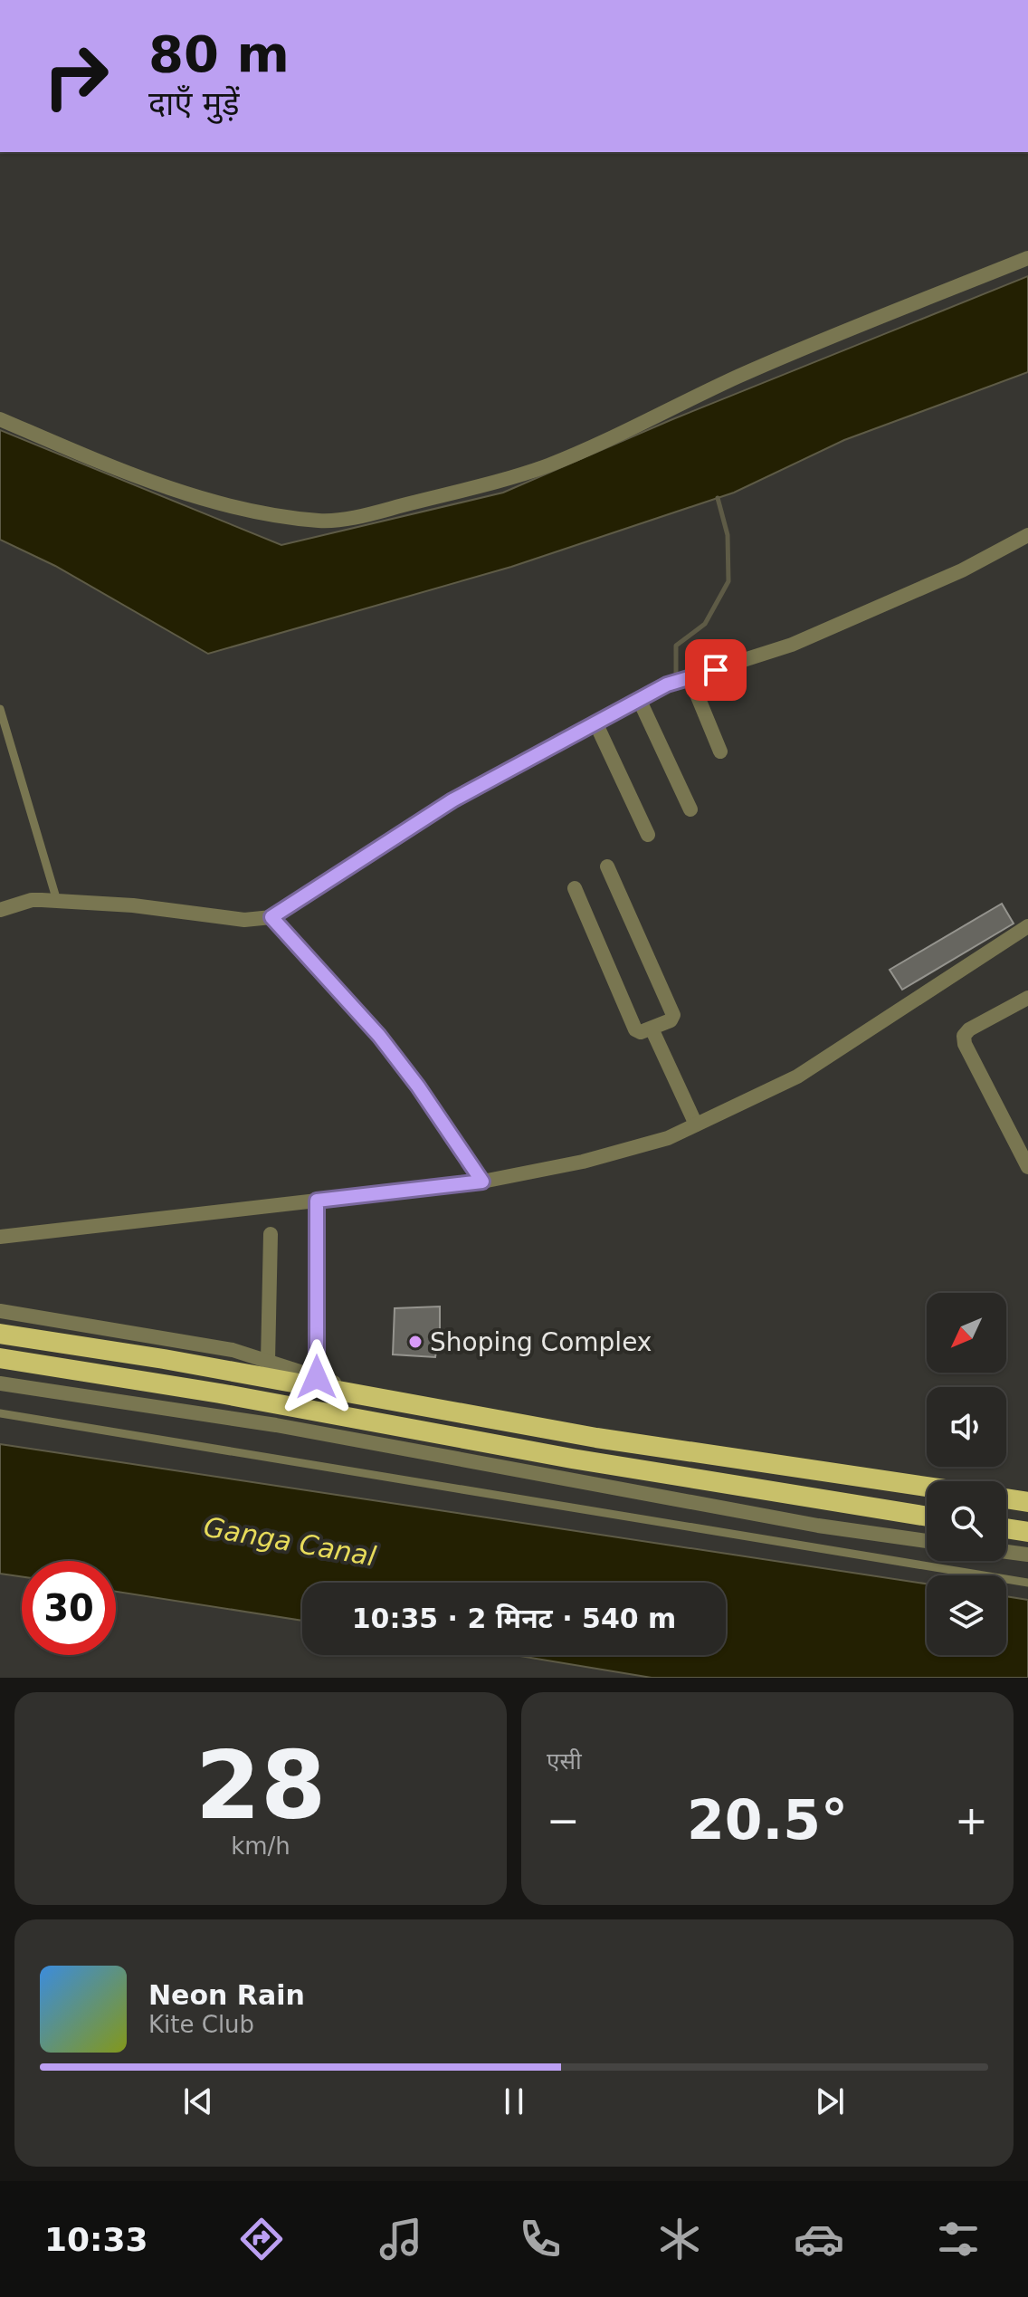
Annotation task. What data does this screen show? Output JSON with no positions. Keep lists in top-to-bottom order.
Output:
{
  "water": ["Ganga Canal"],
  "places": ["Shoping Complex"],
  "north": "bottom left",
  "page": {
    "turn": ["80 m", "दाएँ मुड़ें"],
    "limit": "30",
    "trip": "10:35 · 2 मिनट · 540 m",
    "tile": [
      ["28", "km/h"],
      "एसी"
    ],
    "heat": ["−", "20.5°", "+"],
    "song": ["Neon Rain", "Kite Club"],
    "tabs": "10:33"
  }
}
